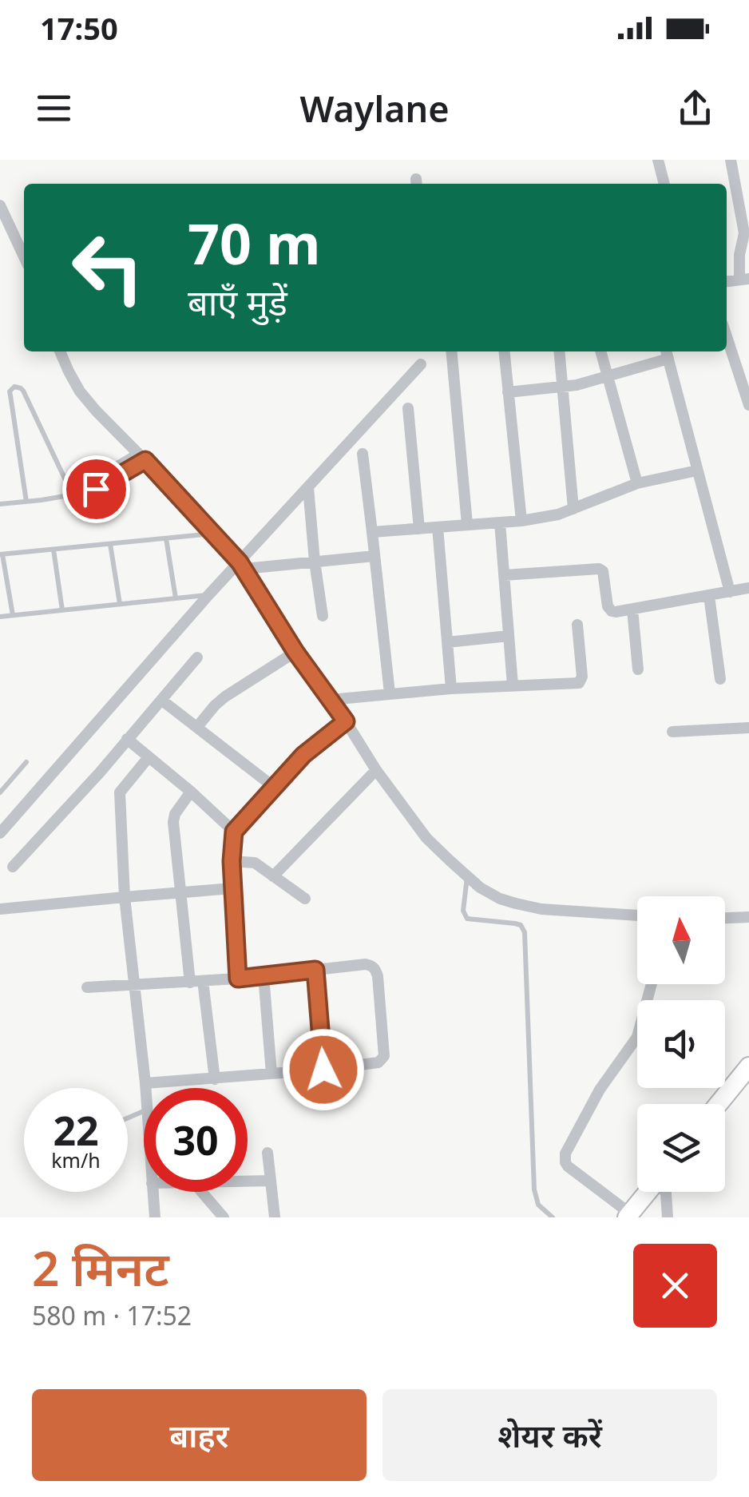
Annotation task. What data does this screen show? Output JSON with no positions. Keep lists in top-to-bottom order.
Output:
{
  "north": "top",
  "page": {
    "status": "17:50",
    "header": "Waylane",
    "turn": ["70 m", "बाएँ मुड़ें"],
    "speed": "22 km/h",
    "limit": "30",
    "heading": ["2 मिनट", "580 m · 17:52"],
    "buttons": ["बाहर", "शेयर करें"]
  }
}
